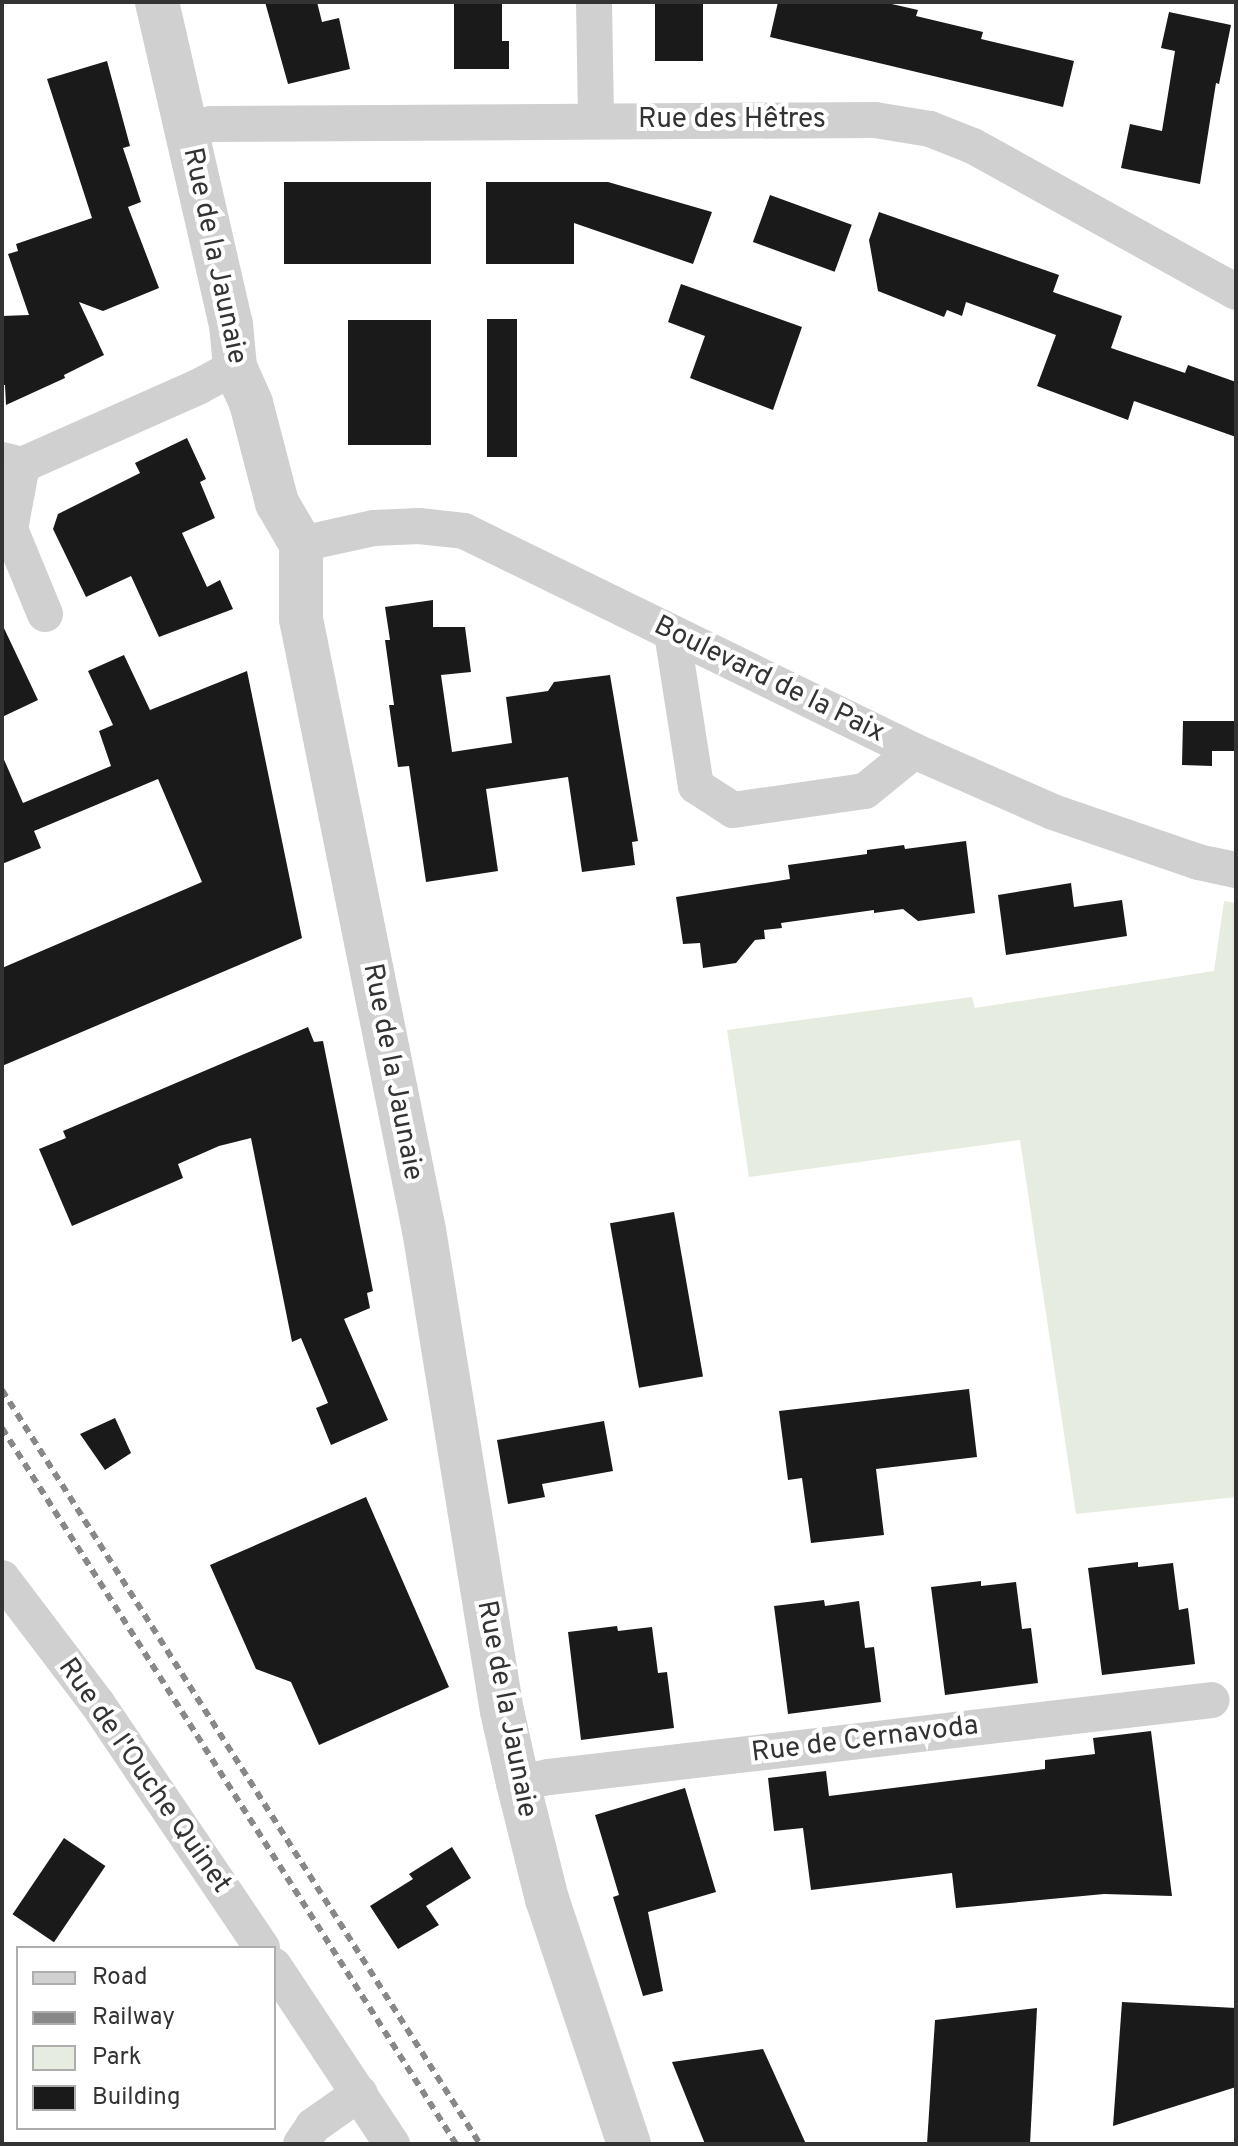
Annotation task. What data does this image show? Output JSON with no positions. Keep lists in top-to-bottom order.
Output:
{
  "streets": {
    "street": [
      "Rue des Hêtres",
      "Rue de la Jaunaie",
      "Boulevard de la Paix",
      "Rue de Cernavoda",
      "Rue de l'Ouche Quinet"
    ]
  },
  "crossings": [
    ["Rue des Hêtres", "Rue de la Jaunaie"],
    ["Rue de la Jaunaie", "Boulevard de la Paix"],
    ["Rue de la Jaunaie", "Rue de Cernavoda"]
  ],
  "legend": [
    "Road",
    "Railway",
    "Park",
    "Building"
  ]
}
